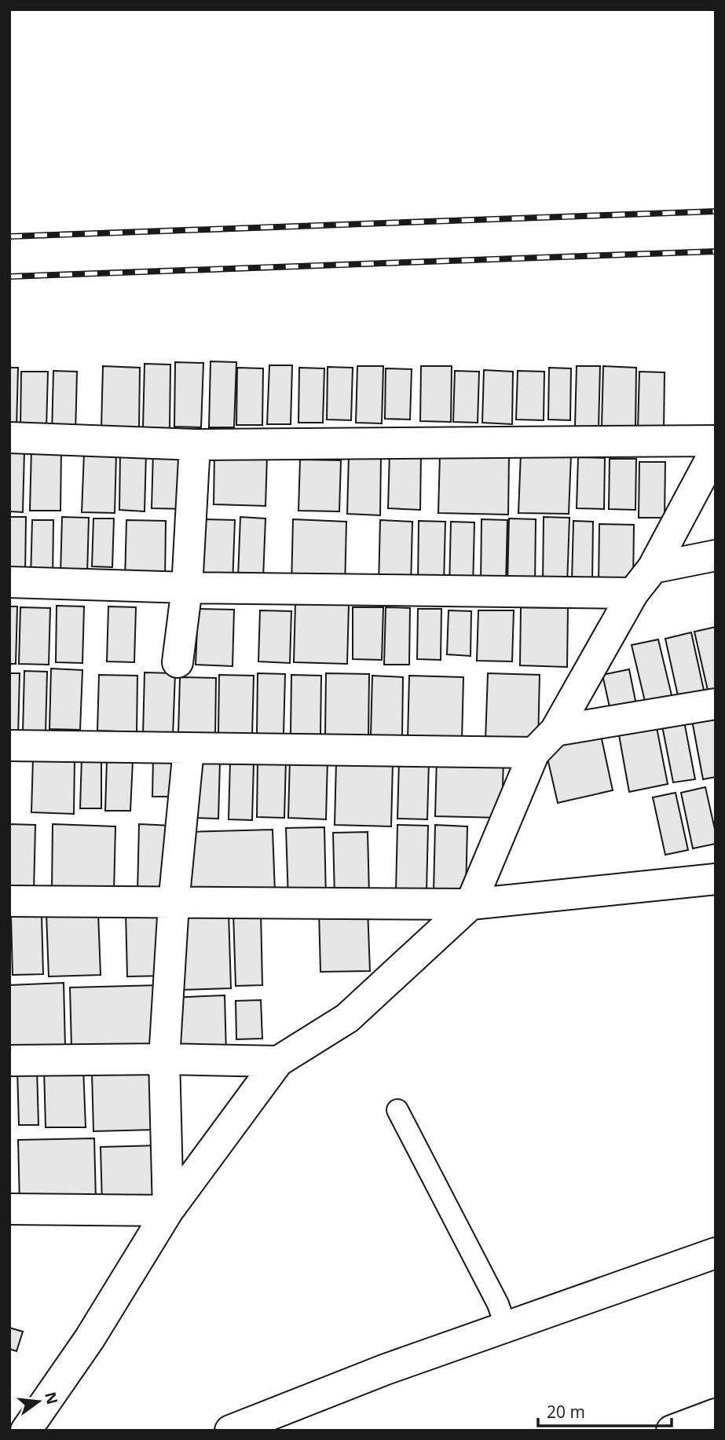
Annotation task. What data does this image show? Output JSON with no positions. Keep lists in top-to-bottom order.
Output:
{
  "scale_bar": "20 m",
  "north": "right"
}
